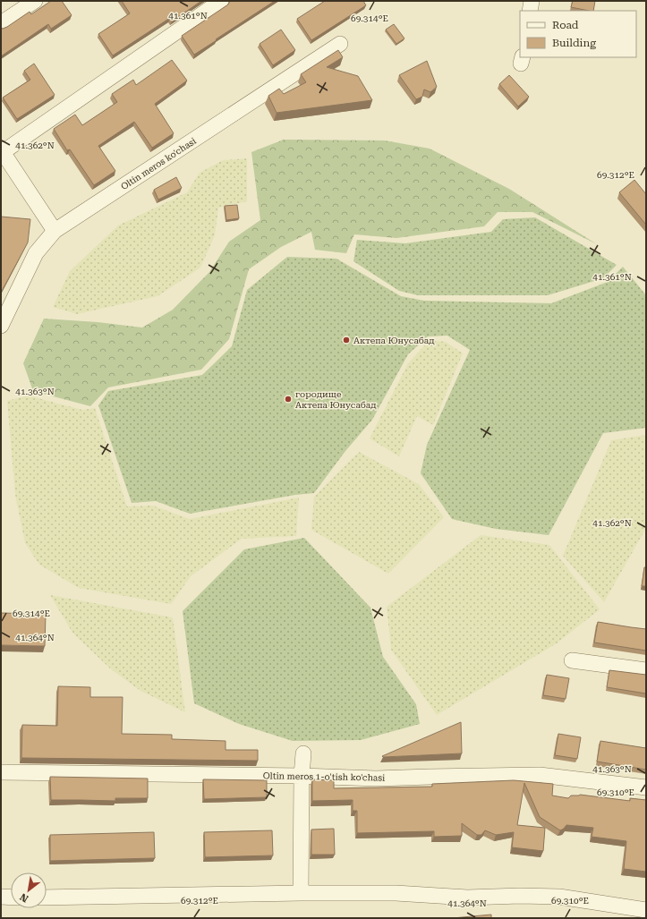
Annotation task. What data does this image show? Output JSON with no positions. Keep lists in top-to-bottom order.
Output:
{
  "streets": {
    "street": ["Oltin meros ko'chasi", "Oltin meros 1-o'tish ko'chasi"]
  },
  "places": ["Актепа Юнусабад", "городище Актепа Юнусабад"],
  "legend": ["Road", "Building"],
  "north": "bottom left",
  "coordinates": [
    "41.361°N",
    "69.314°E",
    "41.362°N",
    "69.312°E",
    "41.363°N",
    "41.364°N",
    "69.310°E"
  ]
}
